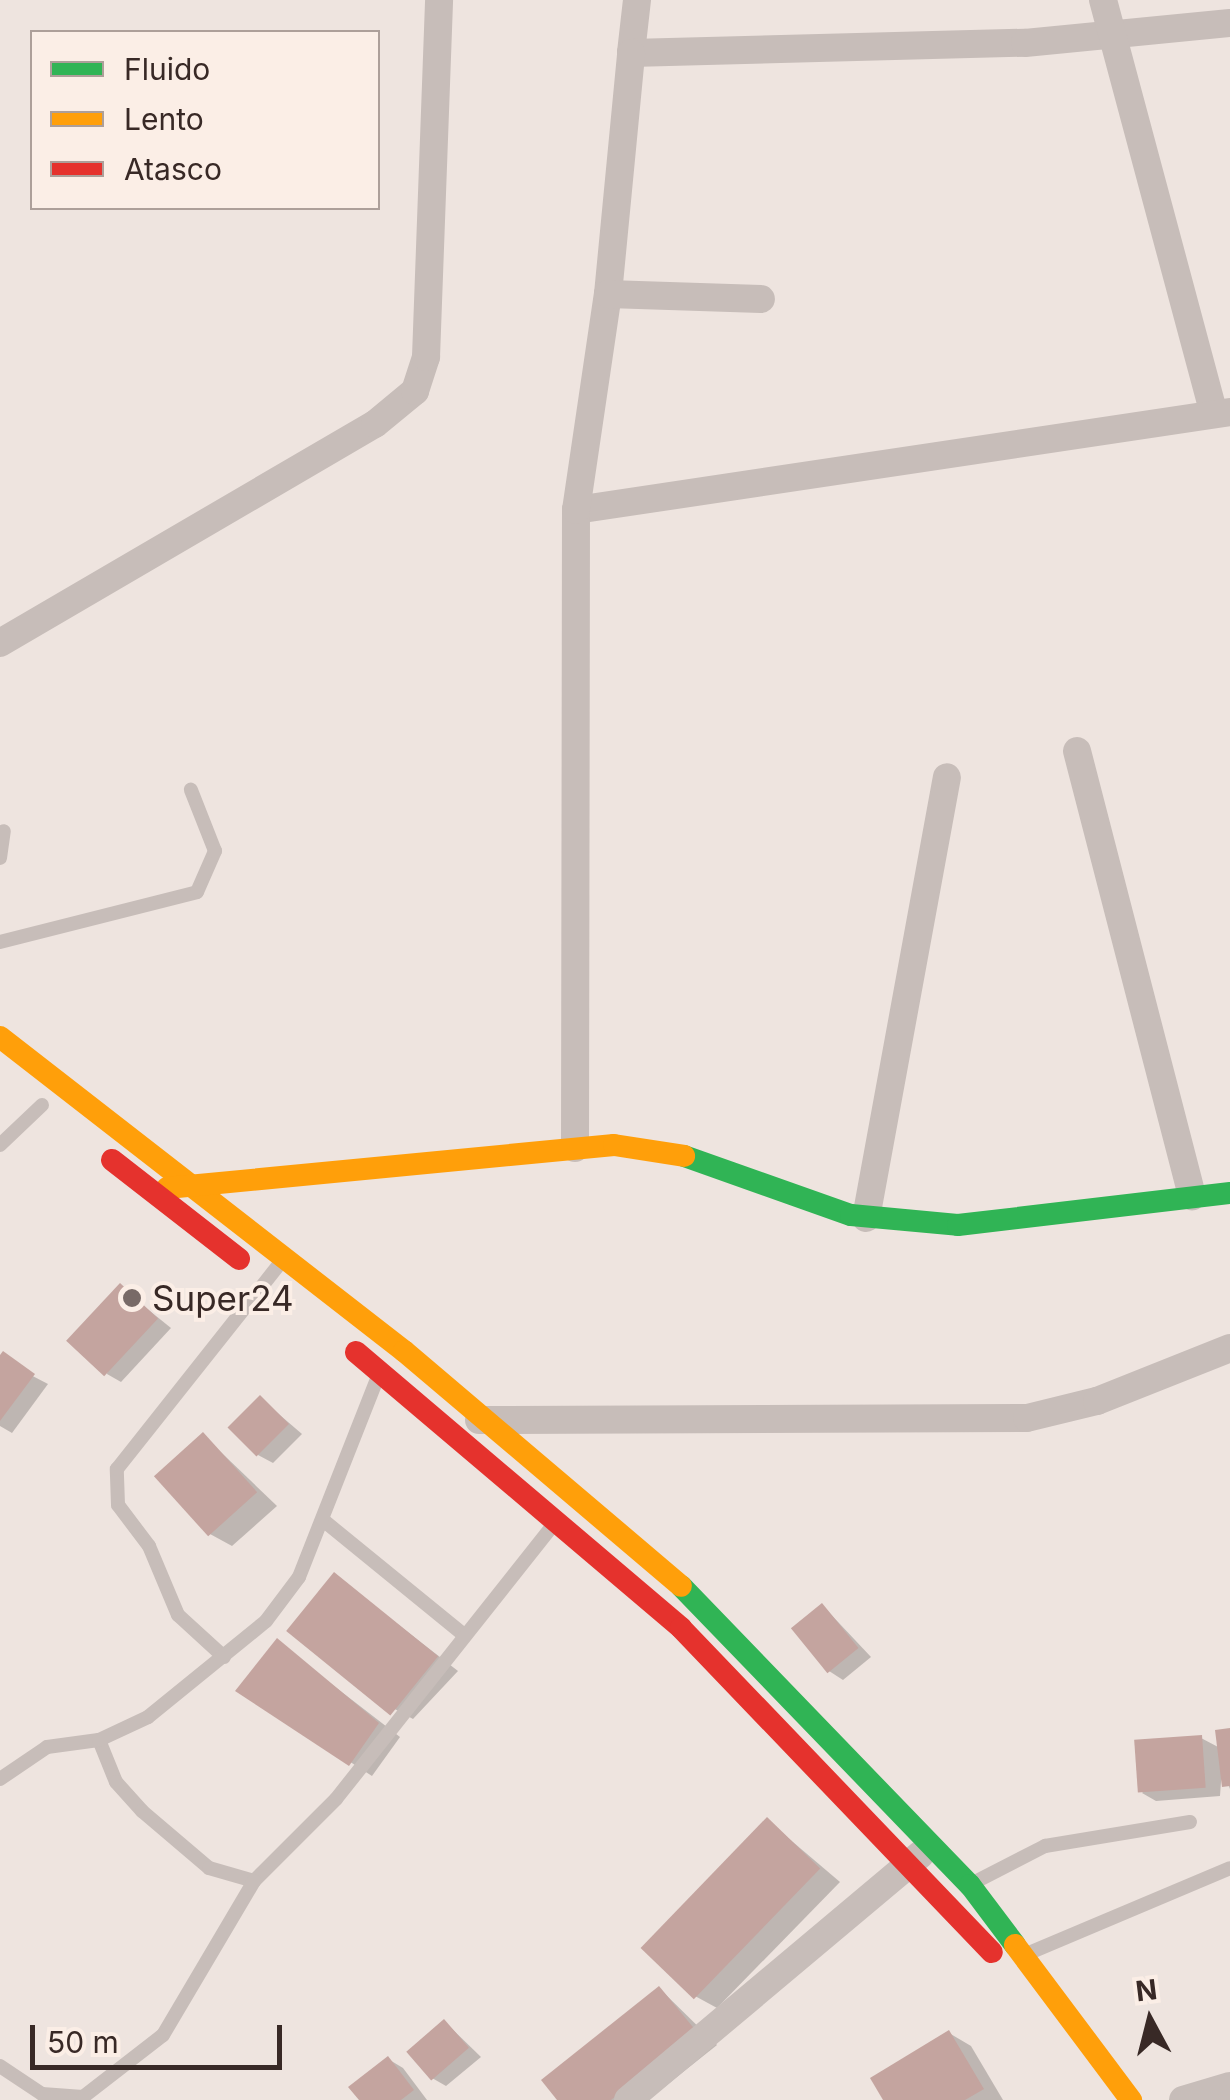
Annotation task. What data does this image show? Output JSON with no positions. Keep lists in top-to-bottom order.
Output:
{
  "places": ["Super24"],
  "legend": ["Fluido", "Lento", "Atasco"],
  "scale_bar": "50 m",
  "north": "top"
}
